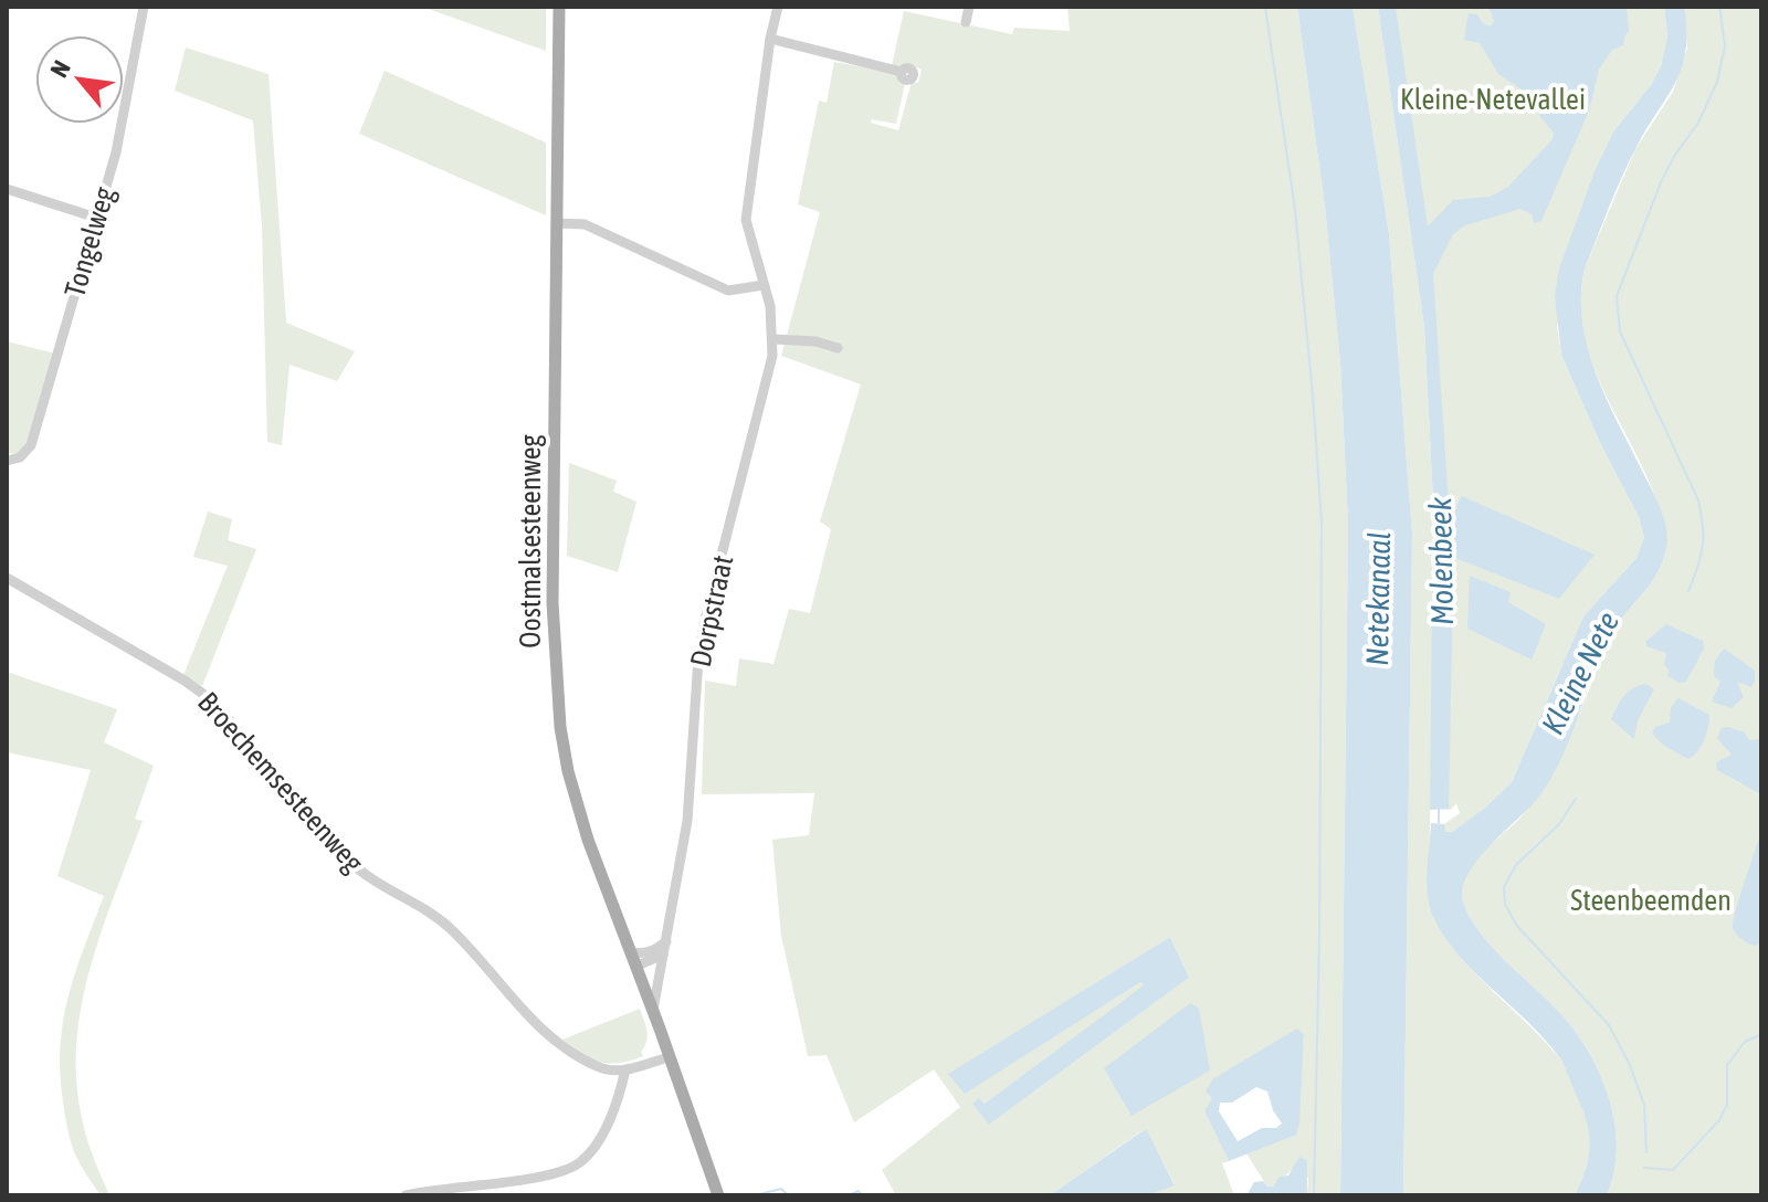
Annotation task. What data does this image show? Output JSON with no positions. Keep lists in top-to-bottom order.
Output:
{
  "streets": {
    "main road": ["Oostmalsesteenweg"],
    "street": ["Tongelweg", "Dorpstraat", "Broechemsesteenweg"]
  },
  "crossings": [
    ["Oostmalsesteenweg", "Dorpstraat"]
  ],
  "water": ["Molenbeek", "Netekanaal", "Kleine Nete"],
  "parks": ["Kleine-Netevallei", "Steenbeemden"],
  "north": "top left"
}
